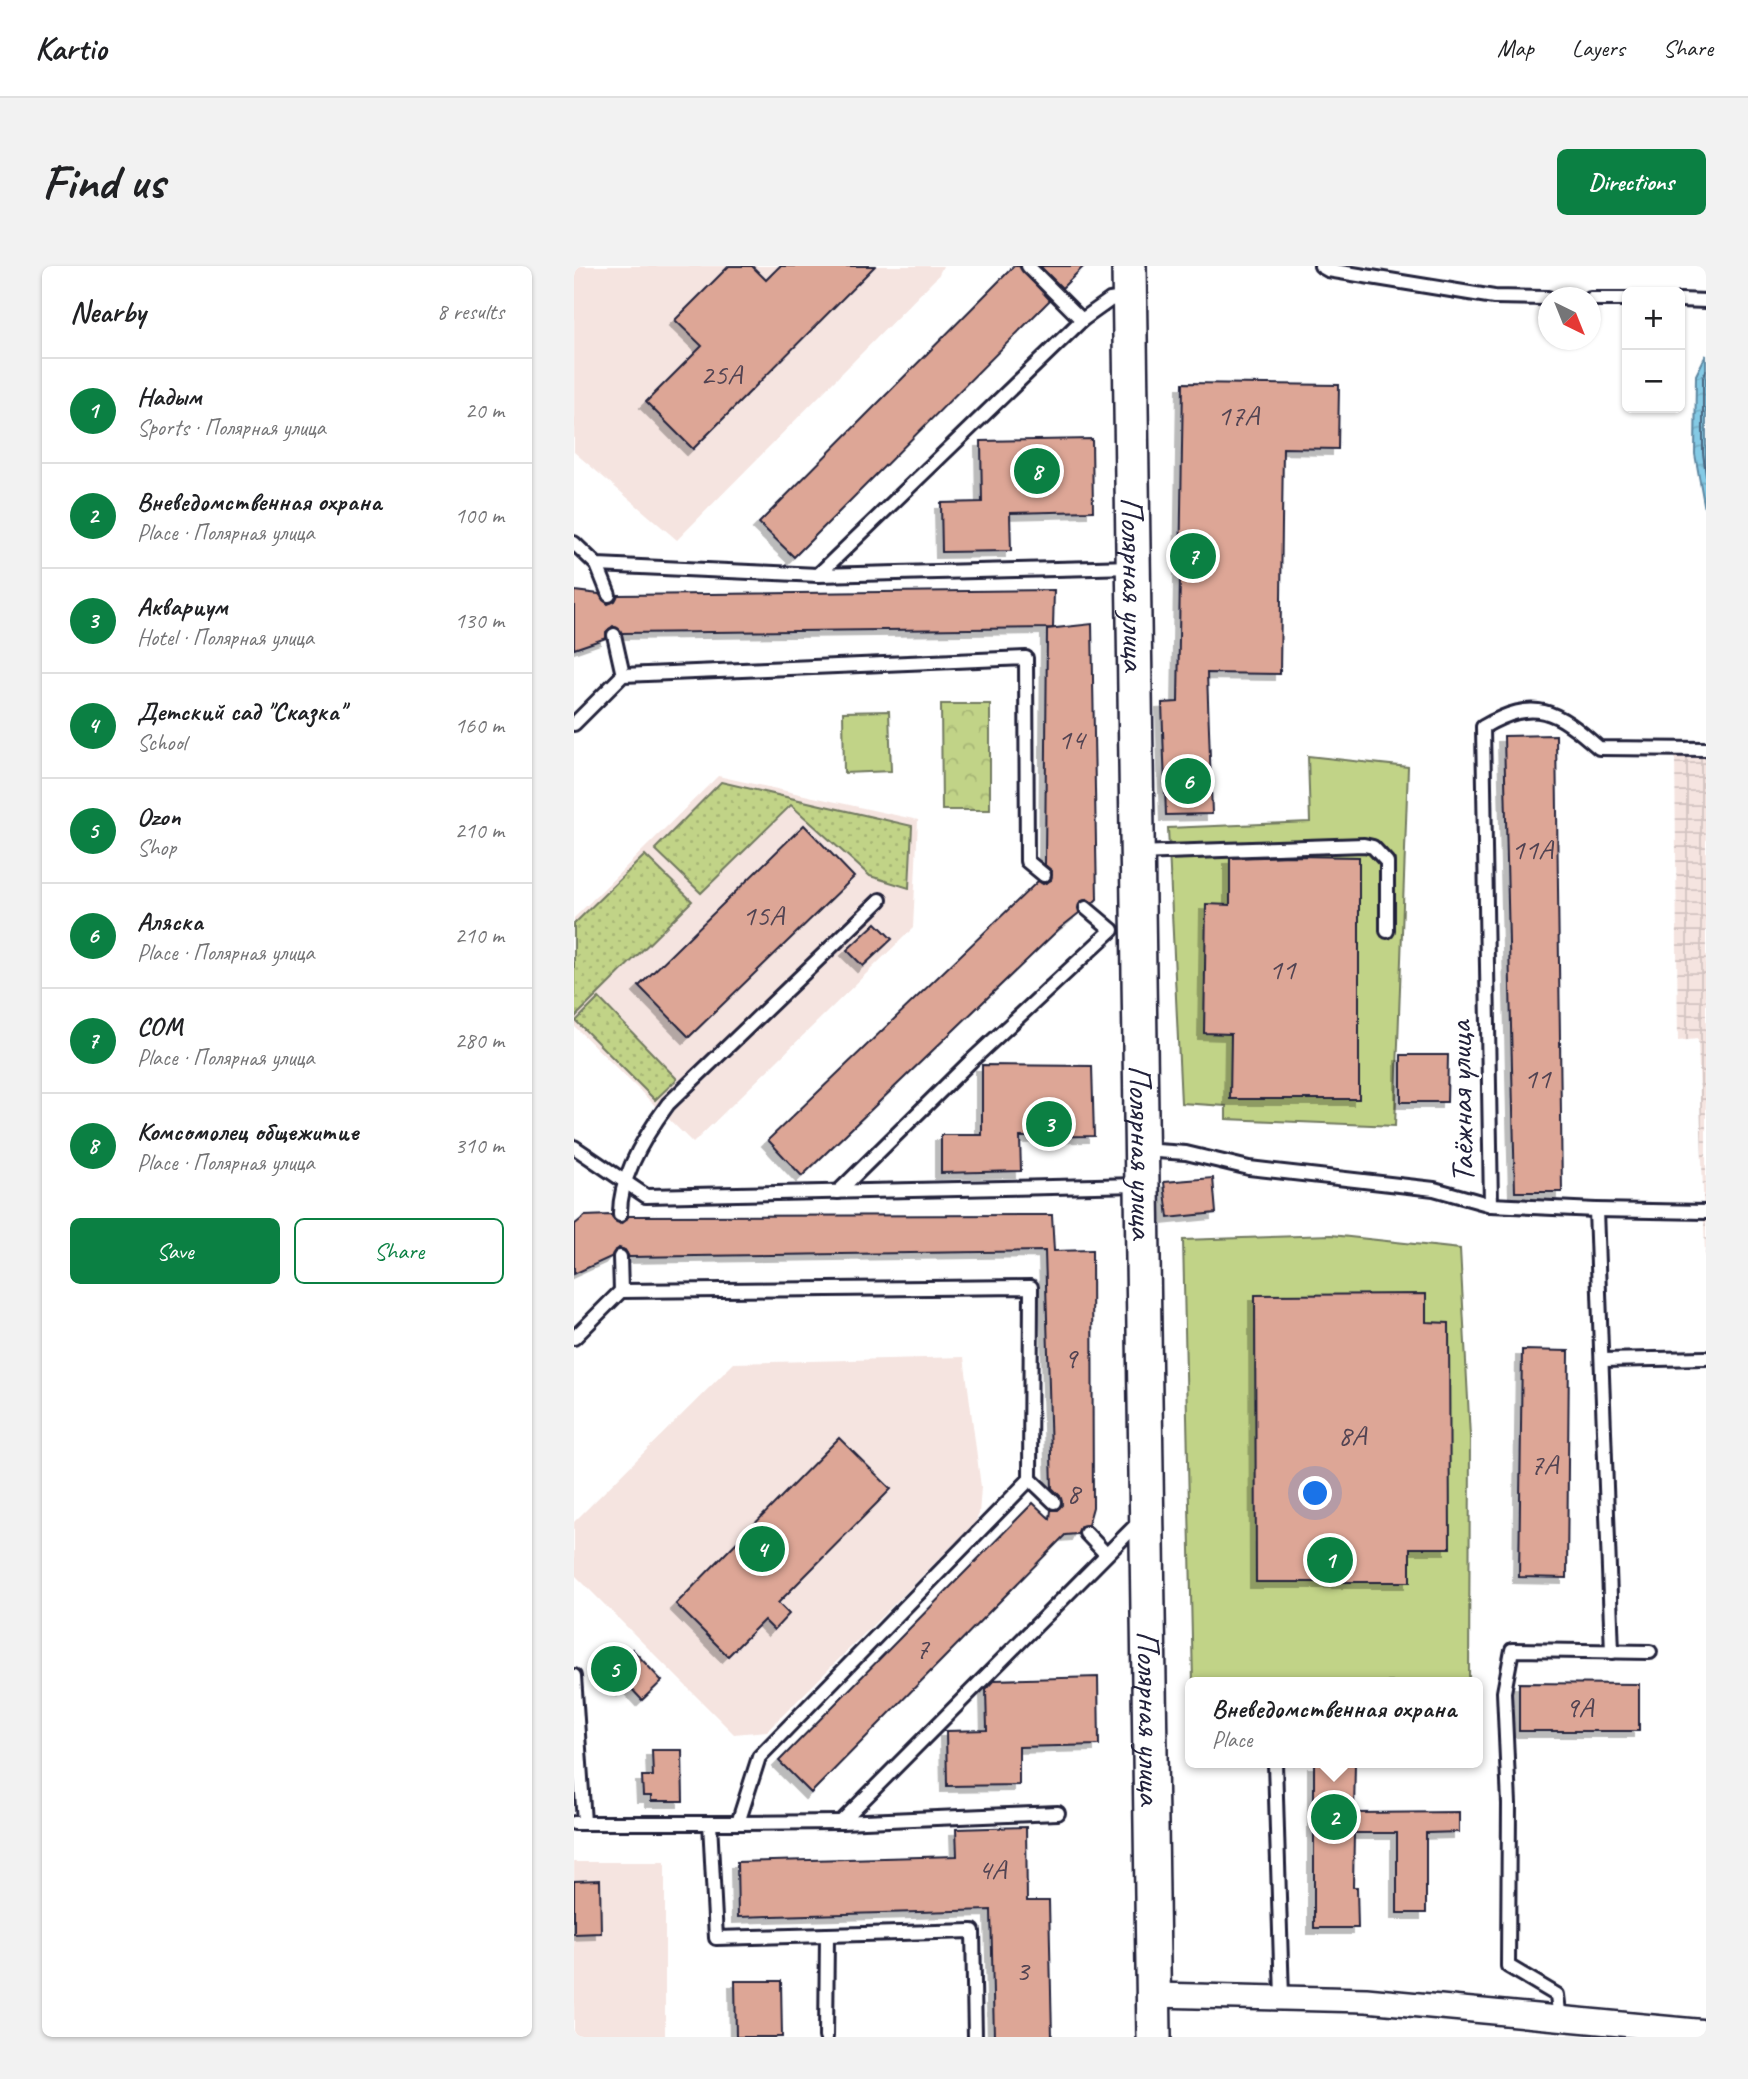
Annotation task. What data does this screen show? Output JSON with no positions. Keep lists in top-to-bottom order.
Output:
{
  "streets": {
    "street": ["Полярная улица"],
    "lane": ["Таёжная улица"]
  },
  "crossings": [
    ["Полярная улица", "Таёжная улица"]
  ],
  "house_numbers": [
    "25А",
    "17А",
    "14",
    "11А",
    "15А",
    "11",
    "11",
    "9",
    "8А",
    "7А",
    "8",
    "7",
    "9А",
    "4А",
    "3"
  ],
  "north": "bottom right",
  "page": {
    "header": "Kartio",
    "nav": ["Map", "Layers", "Share"],
    "buttons": [
      "Directions",
      ["Save", "Share"]
    ],
    "title": "Find us",
    "heading": ["Nearby", "8 results"],
    "map_buttons": ["+", "−"],
    "list": [
      {
        "mark": "1",
        "name": "Надым",
        "note": "Sports · Полярная улица",
        "value": "20 m"
      },
      {
        "mark": "2",
        "name": "Вневедомственная охрана",
        "note": "Place · Полярная улица",
        "value": "100 m"
      },
      {
        "mark": "3",
        "name": "Аквариум",
        "note": "Hotel · Полярная улица",
        "value": "130 m"
      },
      {
        "mark": "4",
        "name": "Детский сад \"Сказка\"",
        "note": "School",
        "value": "160 m"
      },
      {
        "mark": "5",
        "name": "Ozon",
        "note": "Shop",
        "value": "210 m"
      },
      {
        "mark": "6",
        "name": "Аляска",
        "note": "Place · Полярная улица",
        "value": "210 m"
      },
      {
        "mark": "7",
        "name": "СОМ",
        "note": "Place · Полярная улица",
        "value": "280 m"
      },
      {
        "mark": "8",
        "name": "Комсомолец общежитие",
        "note": "Place · Полярная улица",
        "value": "310 m"
      }
    ],
    "pins": [
      "8",
      "7",
      "6",
      "3",
      "4",
      "1",
      "5",
      "2"
    ],
    "popup": ["Вневедомственная охрана", "Place"]
  }
}
